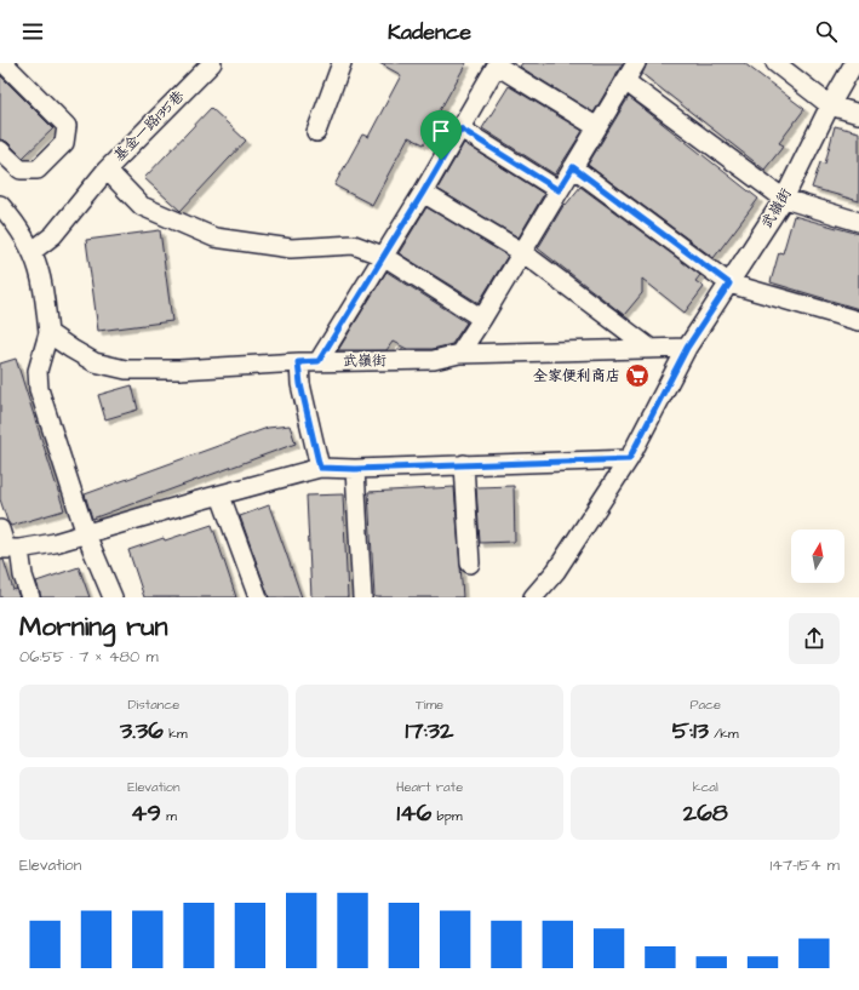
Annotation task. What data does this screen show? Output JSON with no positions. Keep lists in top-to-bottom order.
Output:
{
  "streets": {
    "street": ["基金一路135巷", "武嶺街"]
  },
  "places": {
    "supermarket": ["全家便利商店"]
  },
  "north": "top",
  "page": {
    "header": "Kadence",
    "heading": ["Morning run", "06:55 · 7 × 480 m"],
    "stats": [
      ["Distance", "3.36 km"],
      ["Time", "17:32"],
      ["Pace", "5:13 /km"],
      ["Elevation", "49 m"],
      ["Heart rate", "146 bpm"],
      ["kcal", "268"]
    ],
    "chart": ["Elevation", "147–154 m"]
  }
}
